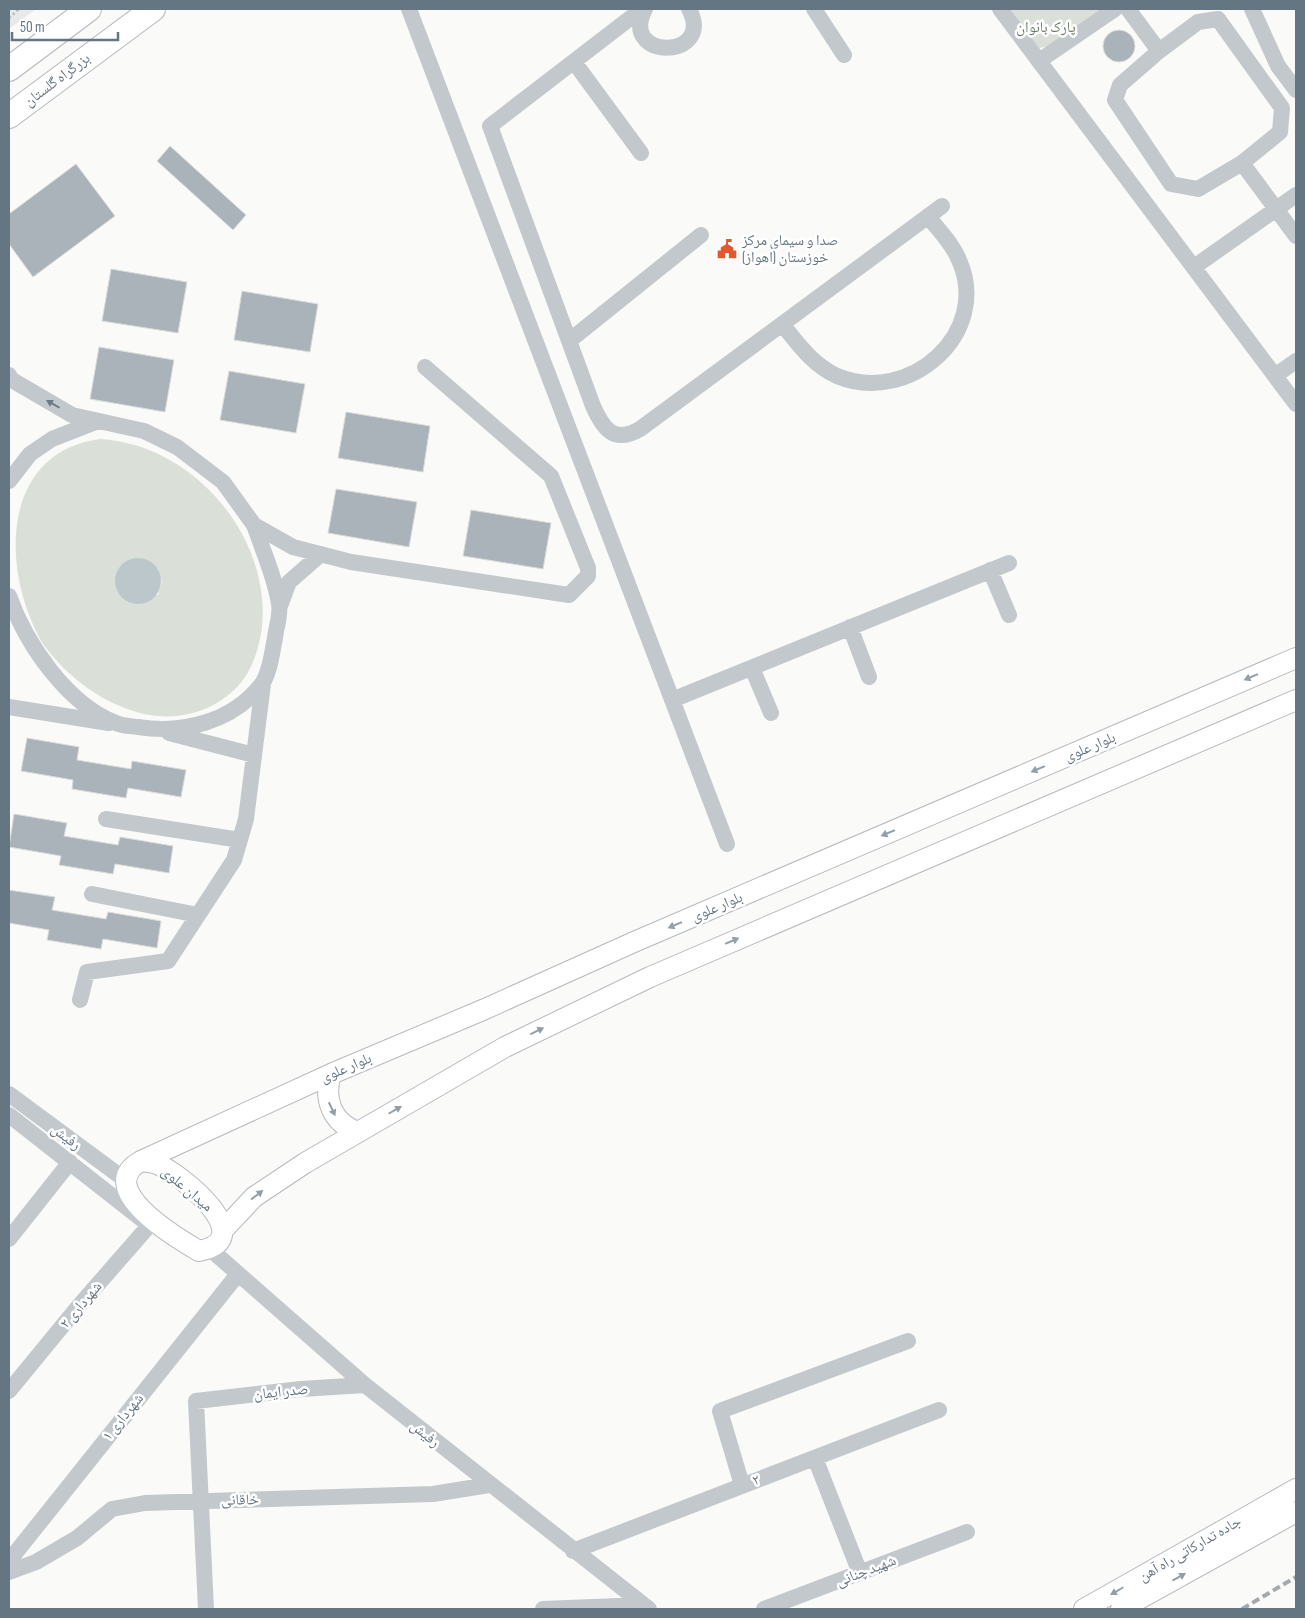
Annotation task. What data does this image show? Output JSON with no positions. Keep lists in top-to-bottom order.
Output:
{
  "streets": {
    "highway": ["بزرگراه گلستان"],
    "main road": ["بلوار علوی", "میدان علوی", "جاده تدارکاتی راه آهن"],
    "street": [
      "رفیش",
      "شهرداری ۲",
      "صدر ایمان",
      "شهرداری ۱",
      "۲",
      "خاقانی",
      "شهید چنانی"
    ]
  },
  "crossings": [
    ["بلوار علوی", "میدان علوی"],
    ["رفیش", "میدان علوی"],
    ["رفیش", "صدر ایمان"],
    ["رفیش", "شهرداری ۱"],
    ["رفیش", "۲"],
    ["رفیش", "خاقانی"],
    ["صدر ایمان", "خاقانی"]
  ],
  "parks": ["پارک بانوان"],
  "places": {
    "public building": ["صدا و سیمای مرکز خوزستان (اهواز)"]
  },
  "scale_bar": "50 m"
}
